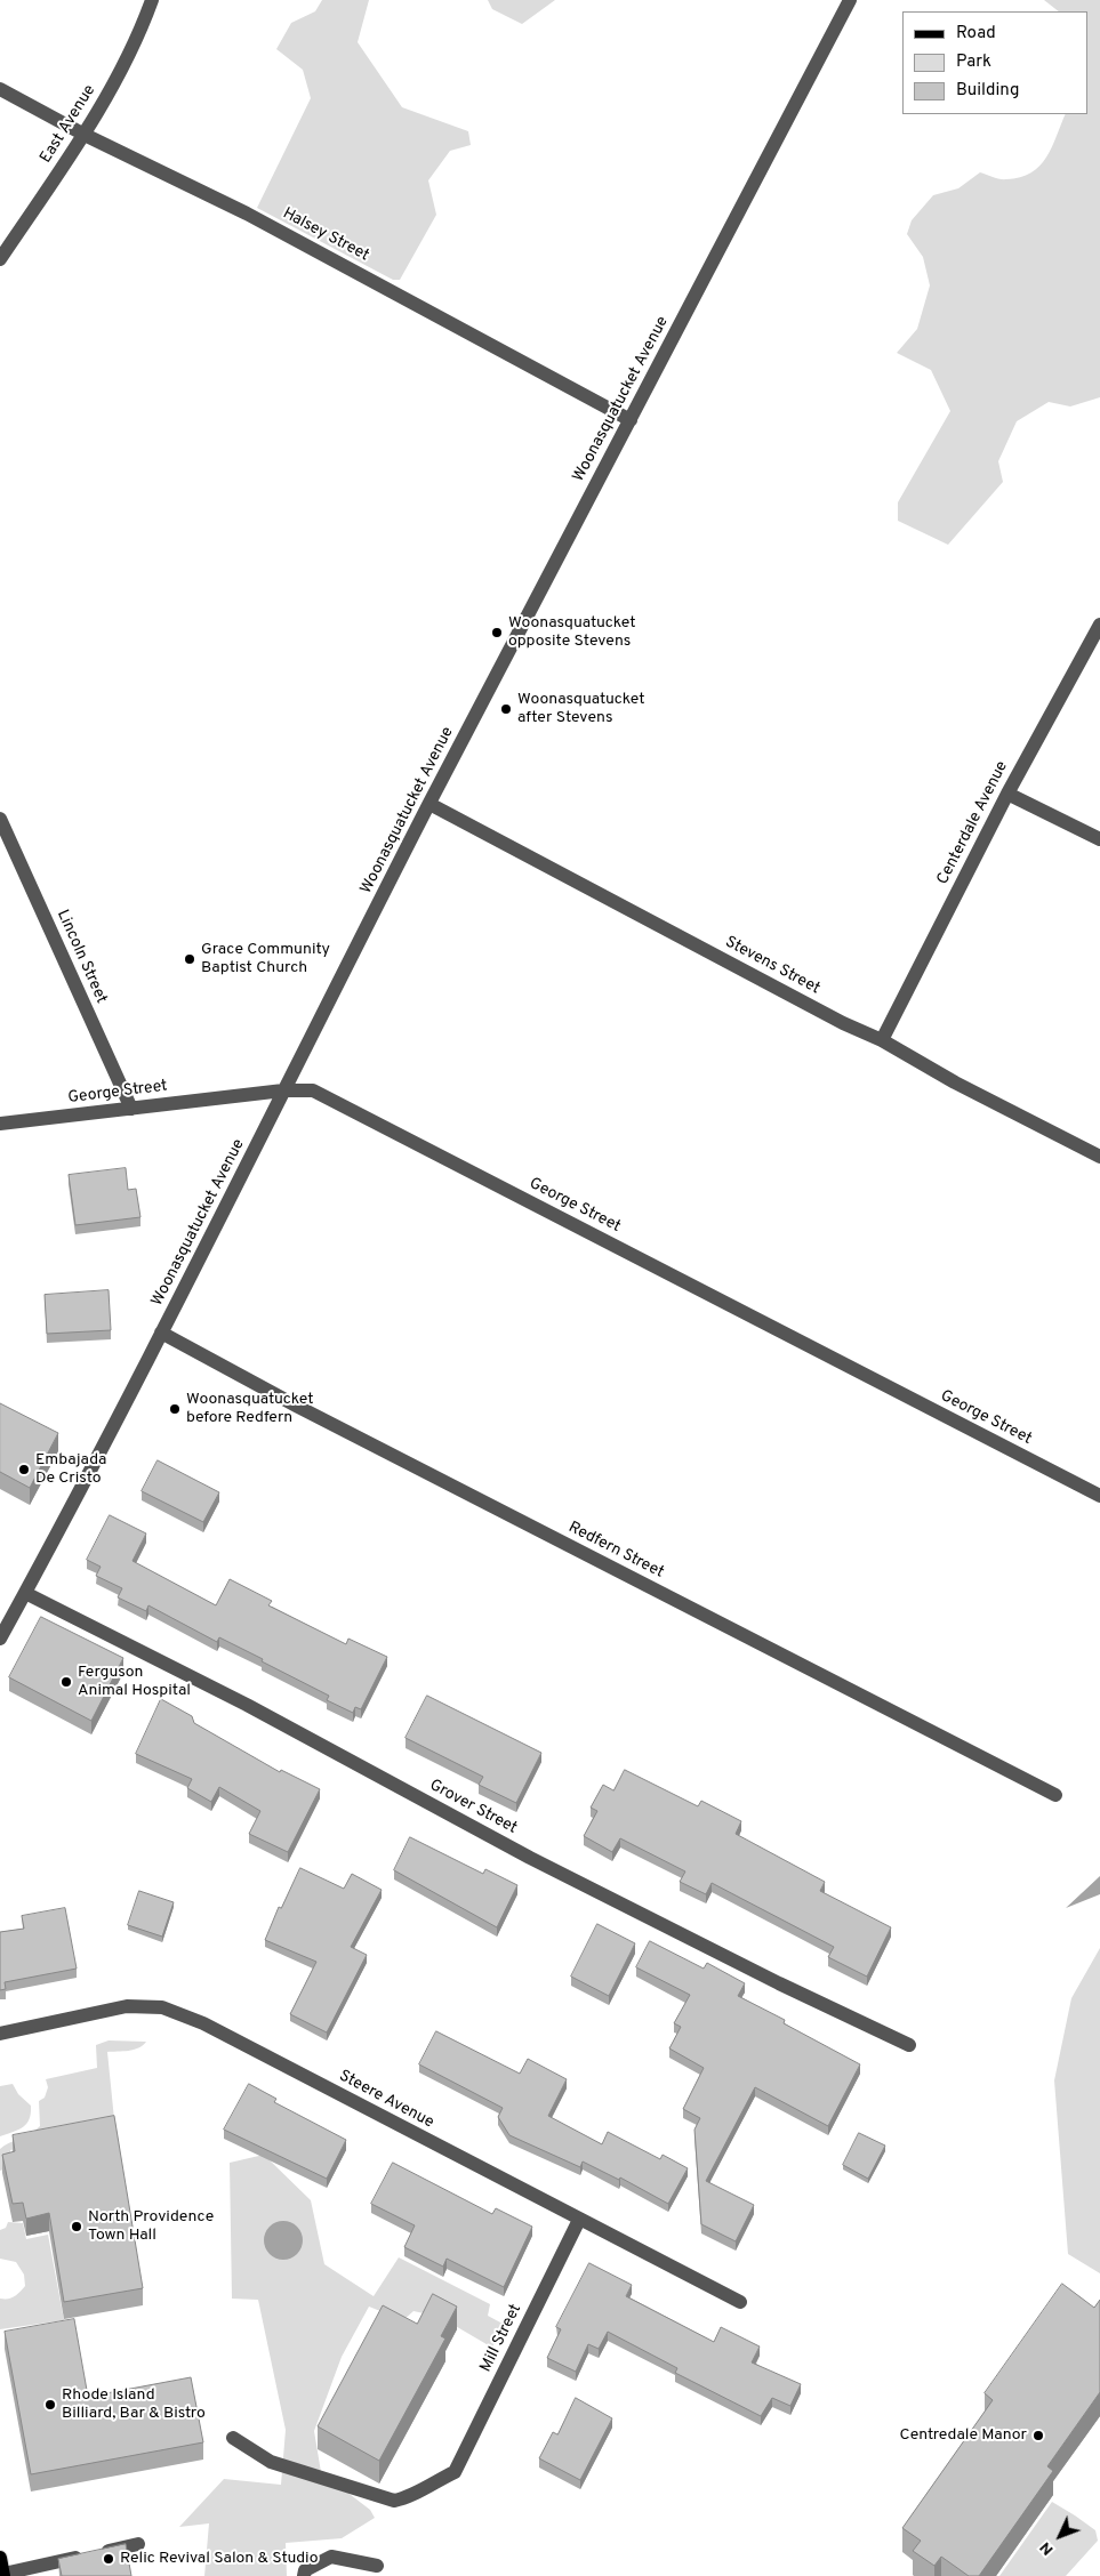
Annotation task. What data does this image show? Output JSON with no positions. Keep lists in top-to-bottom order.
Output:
{
  "streets": {
    "street": [
      "East Avenue",
      "Halsey Street",
      "Woonasquatucket Avenue",
      "Centerdale Avenue",
      "Lincoln Street",
      "Stevens Street",
      "George Street",
      "Redfern Street",
      "Grover Street",
      "Steere Avenue",
      "Mill Street"
    ]
  },
  "crossings": [
    ["East Avenue", "Halsey Street"],
    ["Halsey Street", "Woonasquatucket Avenue"],
    ["Woonasquatucket Avenue", "Stevens Street"],
    ["Woonasquatucket Avenue", "George Street"],
    ["Woonasquatucket Avenue", "Redfern Street"],
    ["Woonasquatucket Avenue", "Grover Street"],
    ["Centerdale Avenue", "Stevens Street"],
    ["Lincoln Street", "George Street"],
    ["Steere Avenue", "Mill Street"]
  ],
  "places": [
    "Woonasquatucket opposite Stevens",
    "Woonasquatucket after Stevens",
    "Grace Community Baptist Church",
    "Woonasquatucket before Redfern",
    "Embajada De Cristo",
    "Ferguson Animal Hospital",
    "North Providence Town Hall",
    "Rhode Island Billiard, Bar & Bistro",
    "Centredale Manor",
    "Relic Revival Salon & Studio"
  ],
  "legend": ["Road", "Park", "Building"],
  "north": "bottom left"
}
